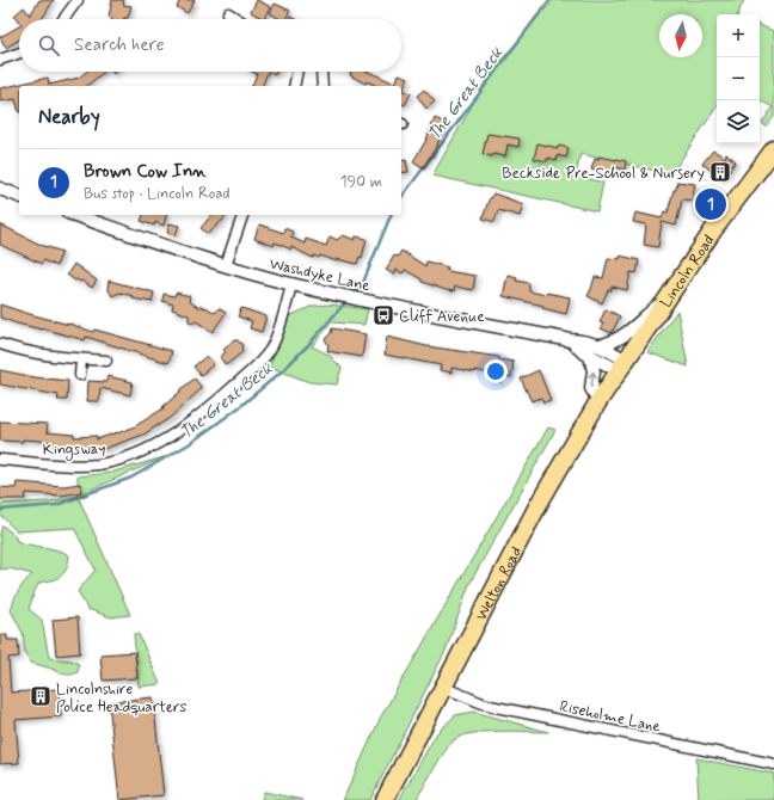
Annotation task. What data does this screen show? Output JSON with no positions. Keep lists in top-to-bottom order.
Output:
{
  "streets": {
    "highway": ["Lincoln Road", "Welton Road"],
    "street": ["Washdyke Lane", "Kingsway", "Riseholme Lane"]
  },
  "crossings": [
    ["Lincoln Road", "Washdyke Lane"],
    ["Lincoln Road", "Welton Road"],
    ["Washdyke Lane", "Kingsway"],
    ["Washdyke Lane", "Welton Road"],
    ["Welton Road", "Riseholme Lane"]
  ],
  "water": ["The Great Beck"],
  "places": {
    "building": ["Beckside Pre-School & Nursery", "Lincolnshire Police Headquarters"],
    "bus stop": ["Cliff Avenue"]
  },
  "north": "bottom",
  "page": {
    "map_buttons": ["+", "−"],
    "search": "Search here",
    "heading": "Nearby",
    "list": [
      {
        "mark": "1",
        "name": "Brown Cow Inn",
        "note": "Bus stop · Lincoln Road",
        "value": "190 m"
      }
    ],
    "pins": "1"
  }
}
